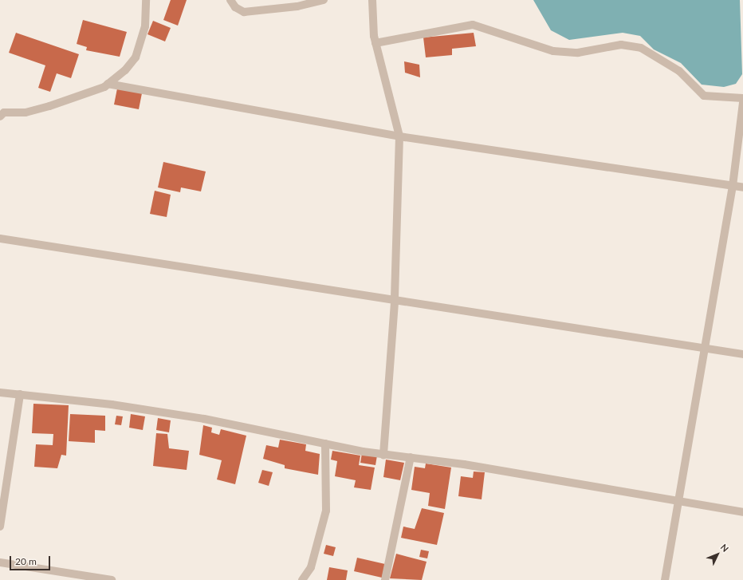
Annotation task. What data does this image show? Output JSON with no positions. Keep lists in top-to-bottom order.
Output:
{
  "scale_bar": "20 m",
  "north": "top right"
}
